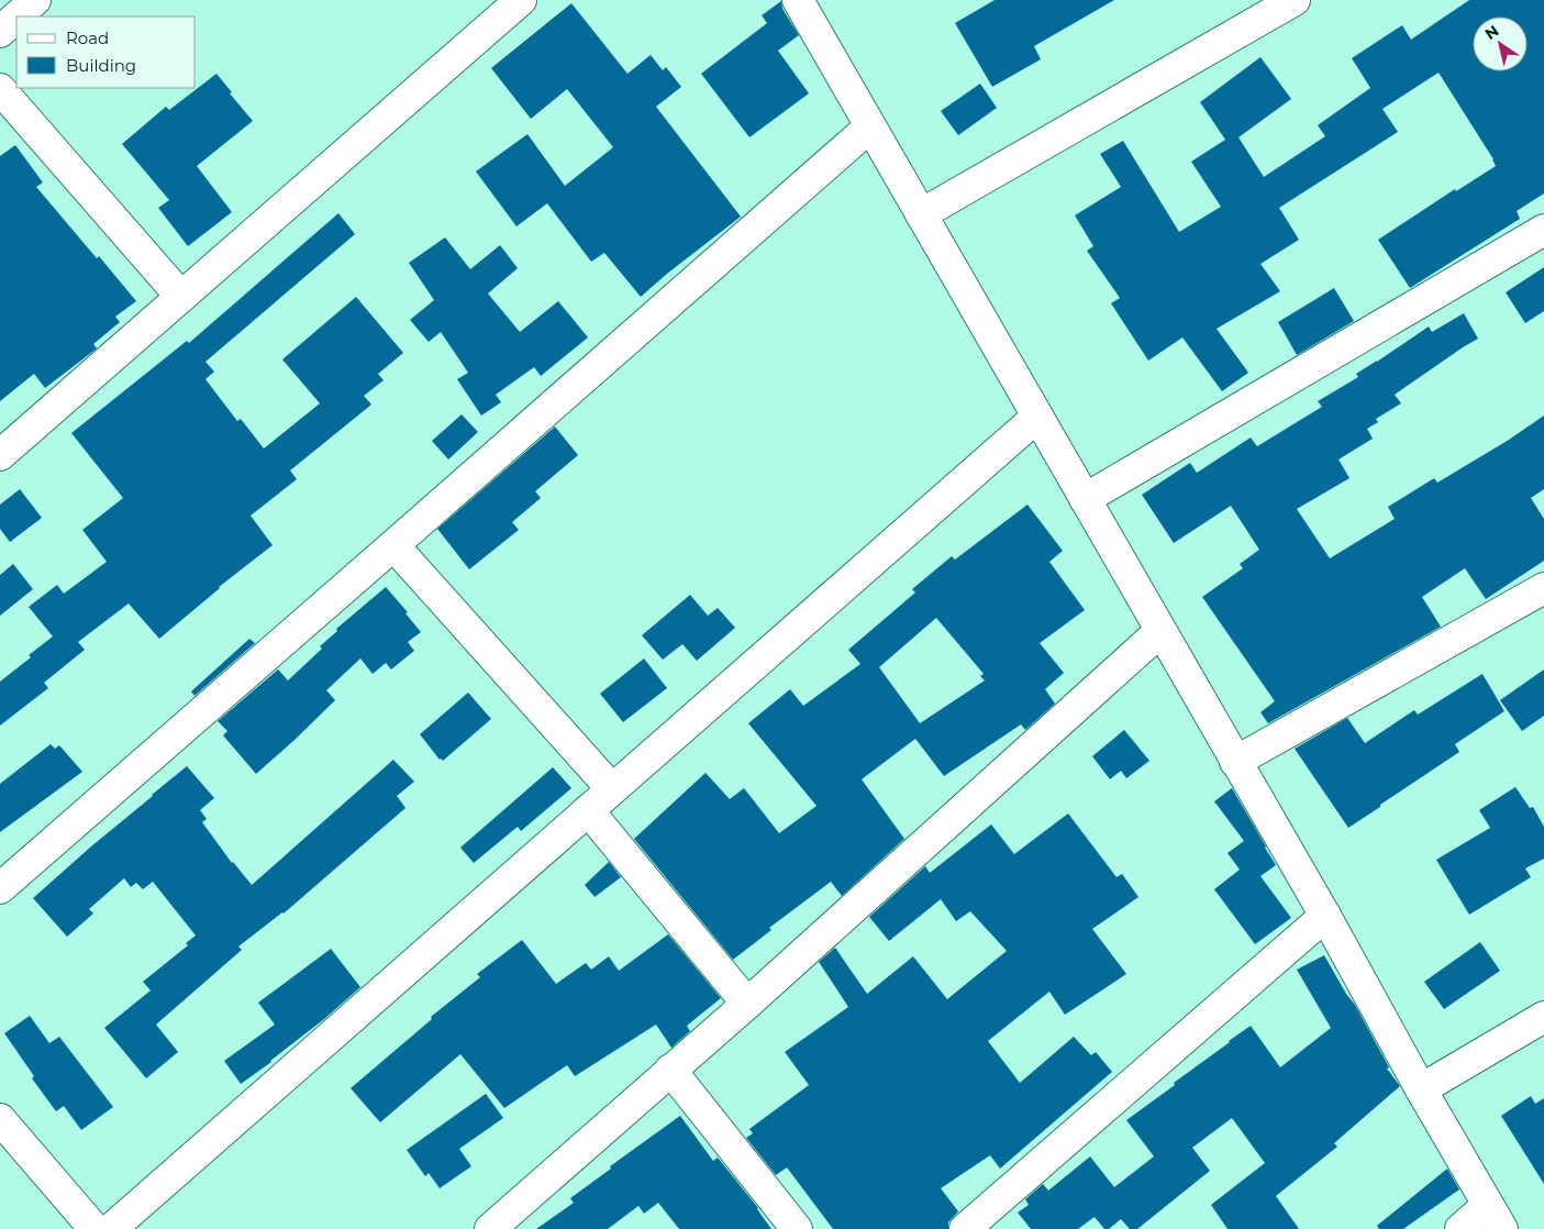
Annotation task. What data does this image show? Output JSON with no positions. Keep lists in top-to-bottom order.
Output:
{
  "legend": ["Road", "Building"],
  "north": "top left"
}
